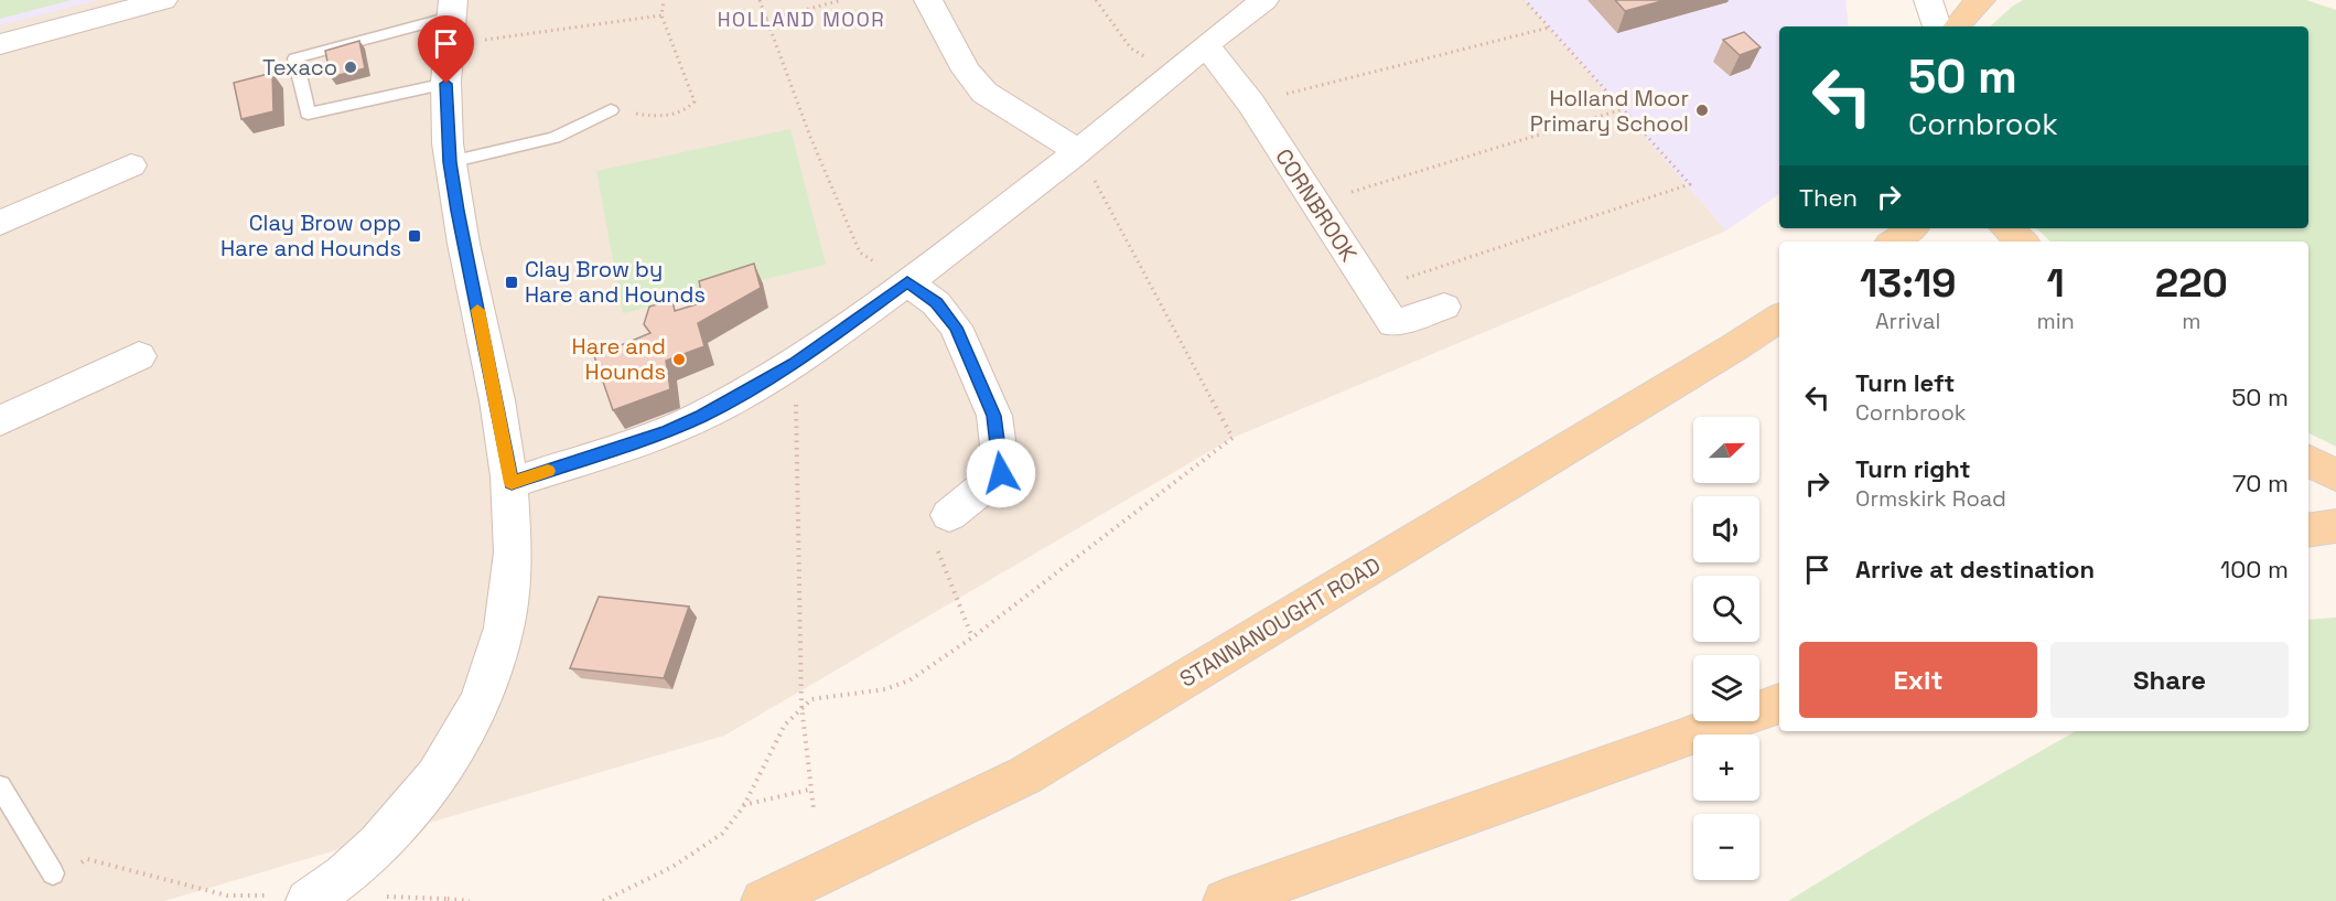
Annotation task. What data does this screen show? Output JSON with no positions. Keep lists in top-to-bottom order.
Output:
{
  "streets": {
    "main road": ["STANNANOUGHT ROAD"],
    "street": ["CORNBROOK"]
  },
  "districts": ["HOLLAND MOOR"],
  "places": {
    "other": ["Texaco", "Holland Moor Primary School", "Hare and Hounds"],
    "transit": ["Clay Brow opp Hare and Hounds", "Clay Brow by Hare and Hounds"]
  },
  "north": "right",
  "page": {
    "turn": ["50 m", "Cornbrook"],
    "then": "Then",
    "eta": [
      "13:19",
      "Arrival",
      "1",
      "min",
      "220",
      "m"
    ],
    "list": [
      {
        "name": "Turn left",
        "note": "Cornbrook",
        "value": "50 m"
      },
      {
        "name": "Turn right",
        "note": "Ormskirk Road",
        "value": "70 m"
      },
      {
        "name": "Arrive at destination",
        "value": "100 m"
      }
    ],
    "map_buttons": ["+", "−"],
    "buttons": ["Exit", "Share"]
  }
}
